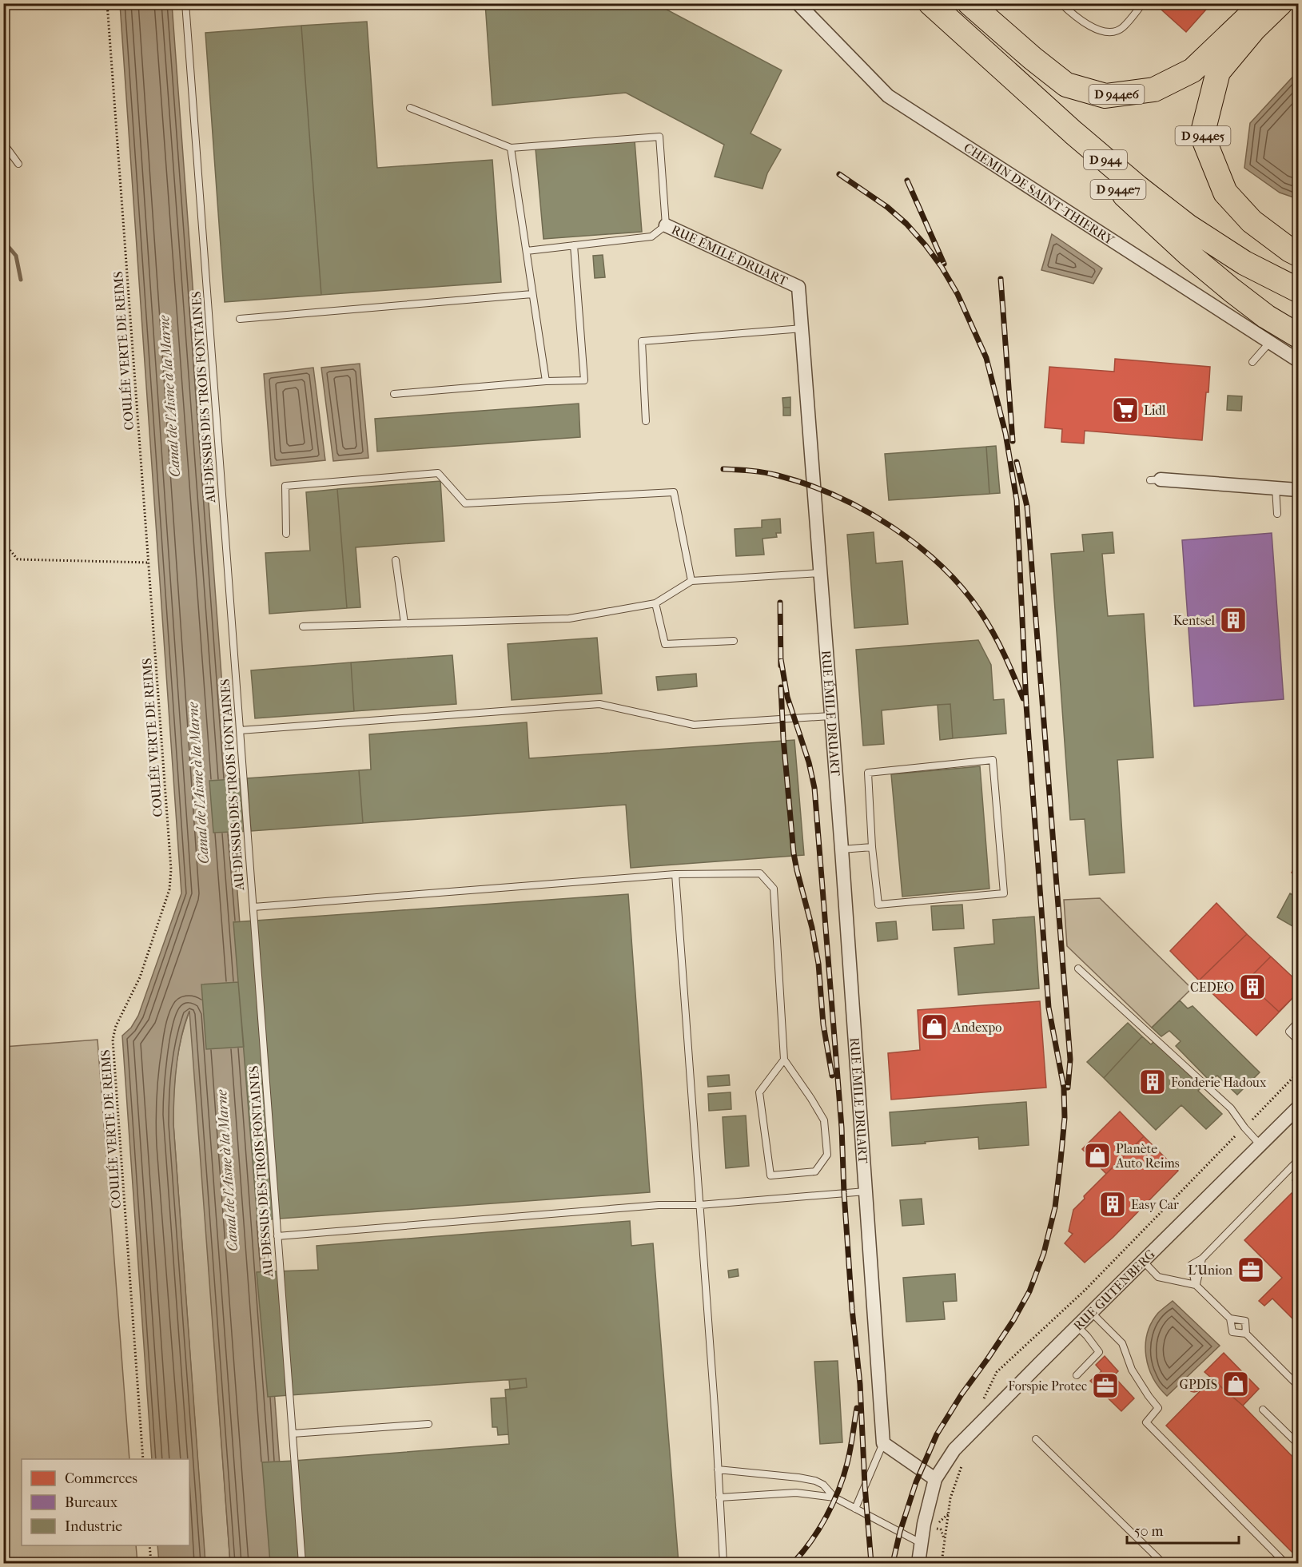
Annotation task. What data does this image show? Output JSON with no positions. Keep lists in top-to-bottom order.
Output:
{
  "streets": {
    "highway": [
      "D 944e6",
      "D 944e5",
      "D 944",
      "D 944e7"
    ],
    "street": ["CHEMIN DE SAINT-THIERRY", "RUE ÉMILE DRUART", "RUE GUTENBERG"],
    "lane": ["AU-DESSUS DES TROIS FONTAINES"],
    "path": ["COULÉE VERTE DE REIMS"]
  },
  "crossings": [
    ["D 944", "D 944e7"]
  ],
  "water": ["Canal de l'Aisne à la Marne"],
  "places": {
    "supermarket": ["Lidl"],
    "building": [
      "Kentsel",
      "CEDEO",
      "Fonderie Hadoux",
      "Easy Car"
    ],
    "shop": ["Andexpo", "Planète Auto Reims", "GPDIS"],
    "office": ["L'Union", "Forspie Protec"]
  },
  "legend": ["Commerces", "Bureaux", "Industrie"],
  "scale_bar": "50 m"
}
